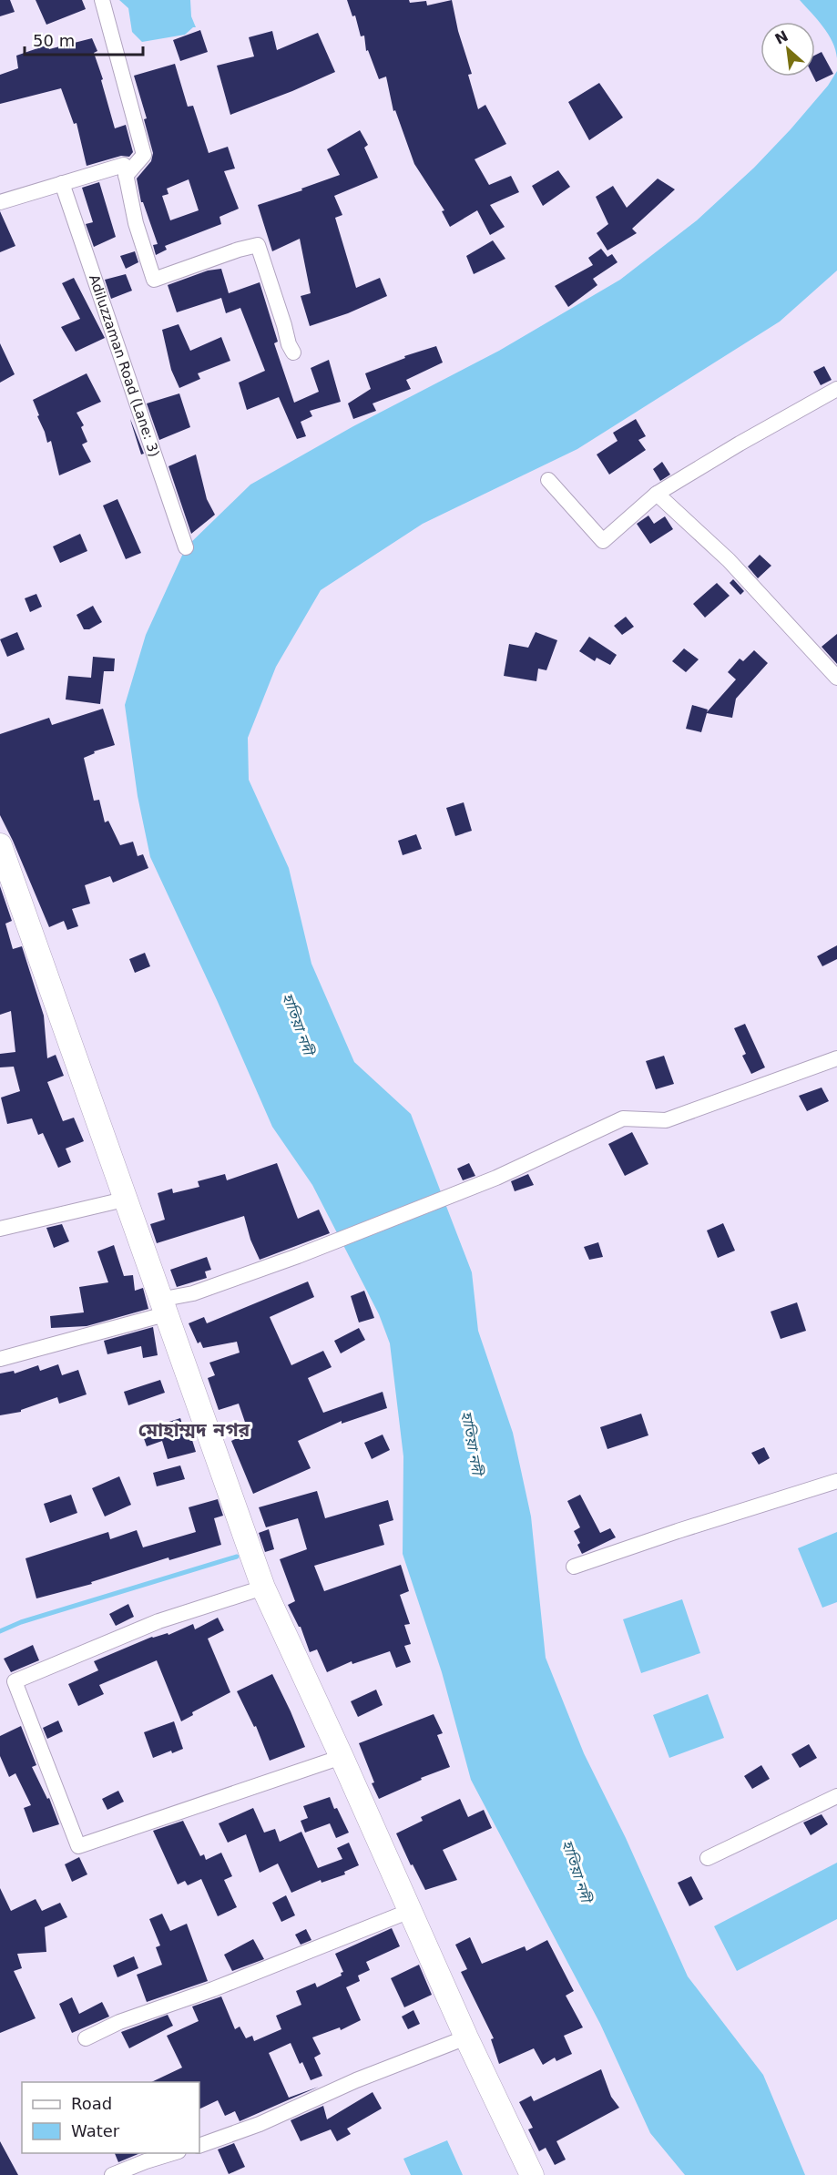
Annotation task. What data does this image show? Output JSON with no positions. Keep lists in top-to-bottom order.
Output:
{
  "streets": {
    "street": ["Adiluzzaman Road (Lane: 3)"]
  },
  "districts": ["মোহাম্মদ নগর"],
  "water": ["হাতিয়া নদী"],
  "legend": ["Road", "Water"],
  "scale_bar": "50 m",
  "north": "top left"
}
